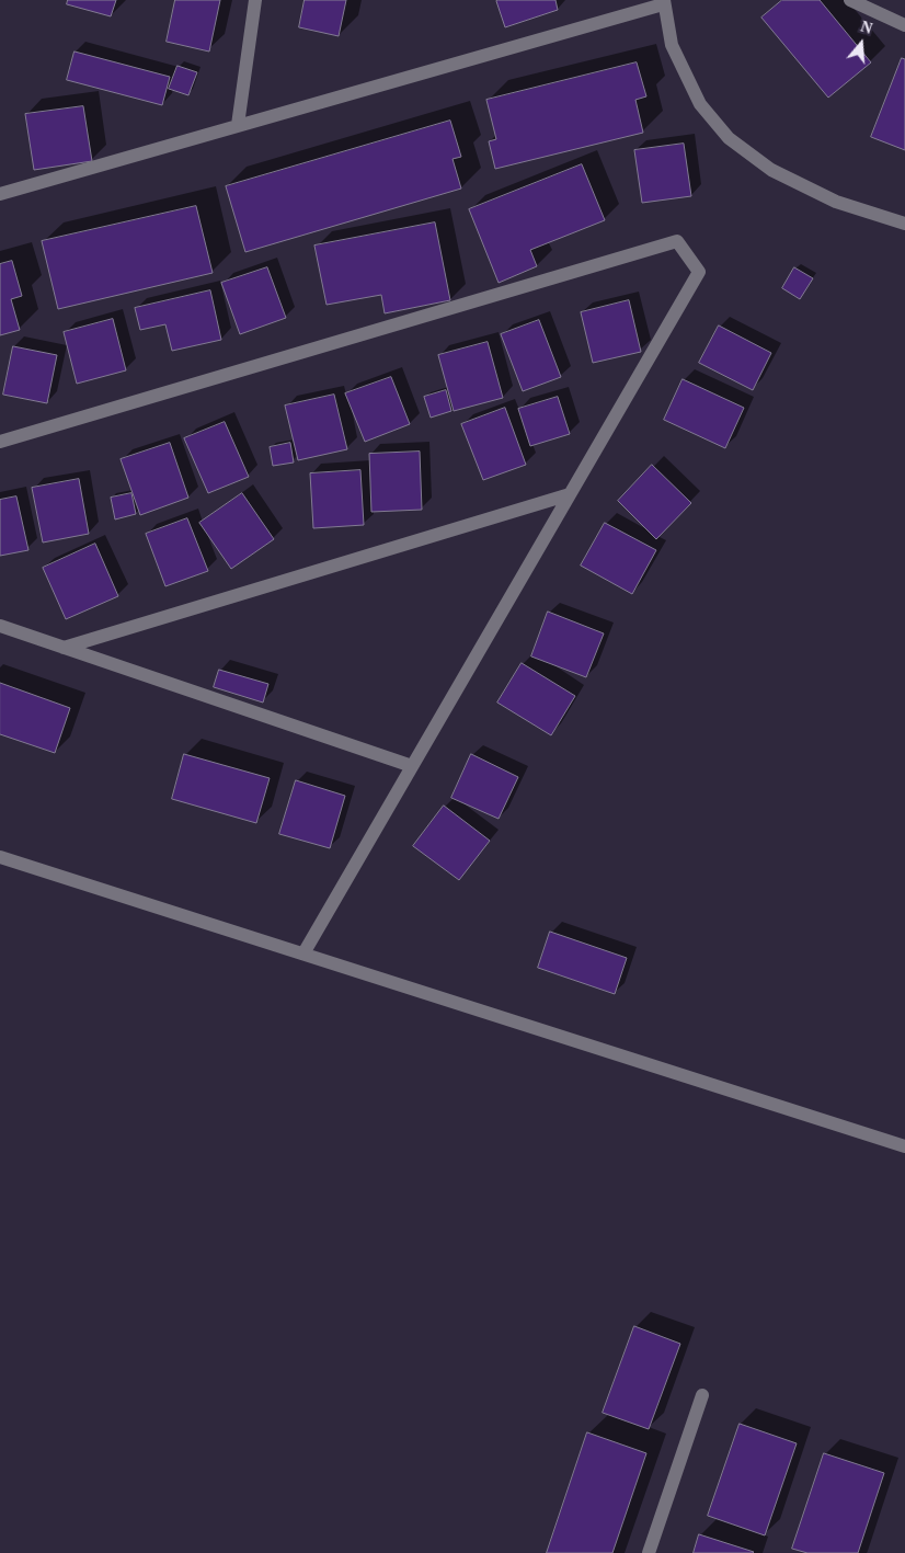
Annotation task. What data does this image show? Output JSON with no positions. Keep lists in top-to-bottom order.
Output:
{
  "north": "top"
}
